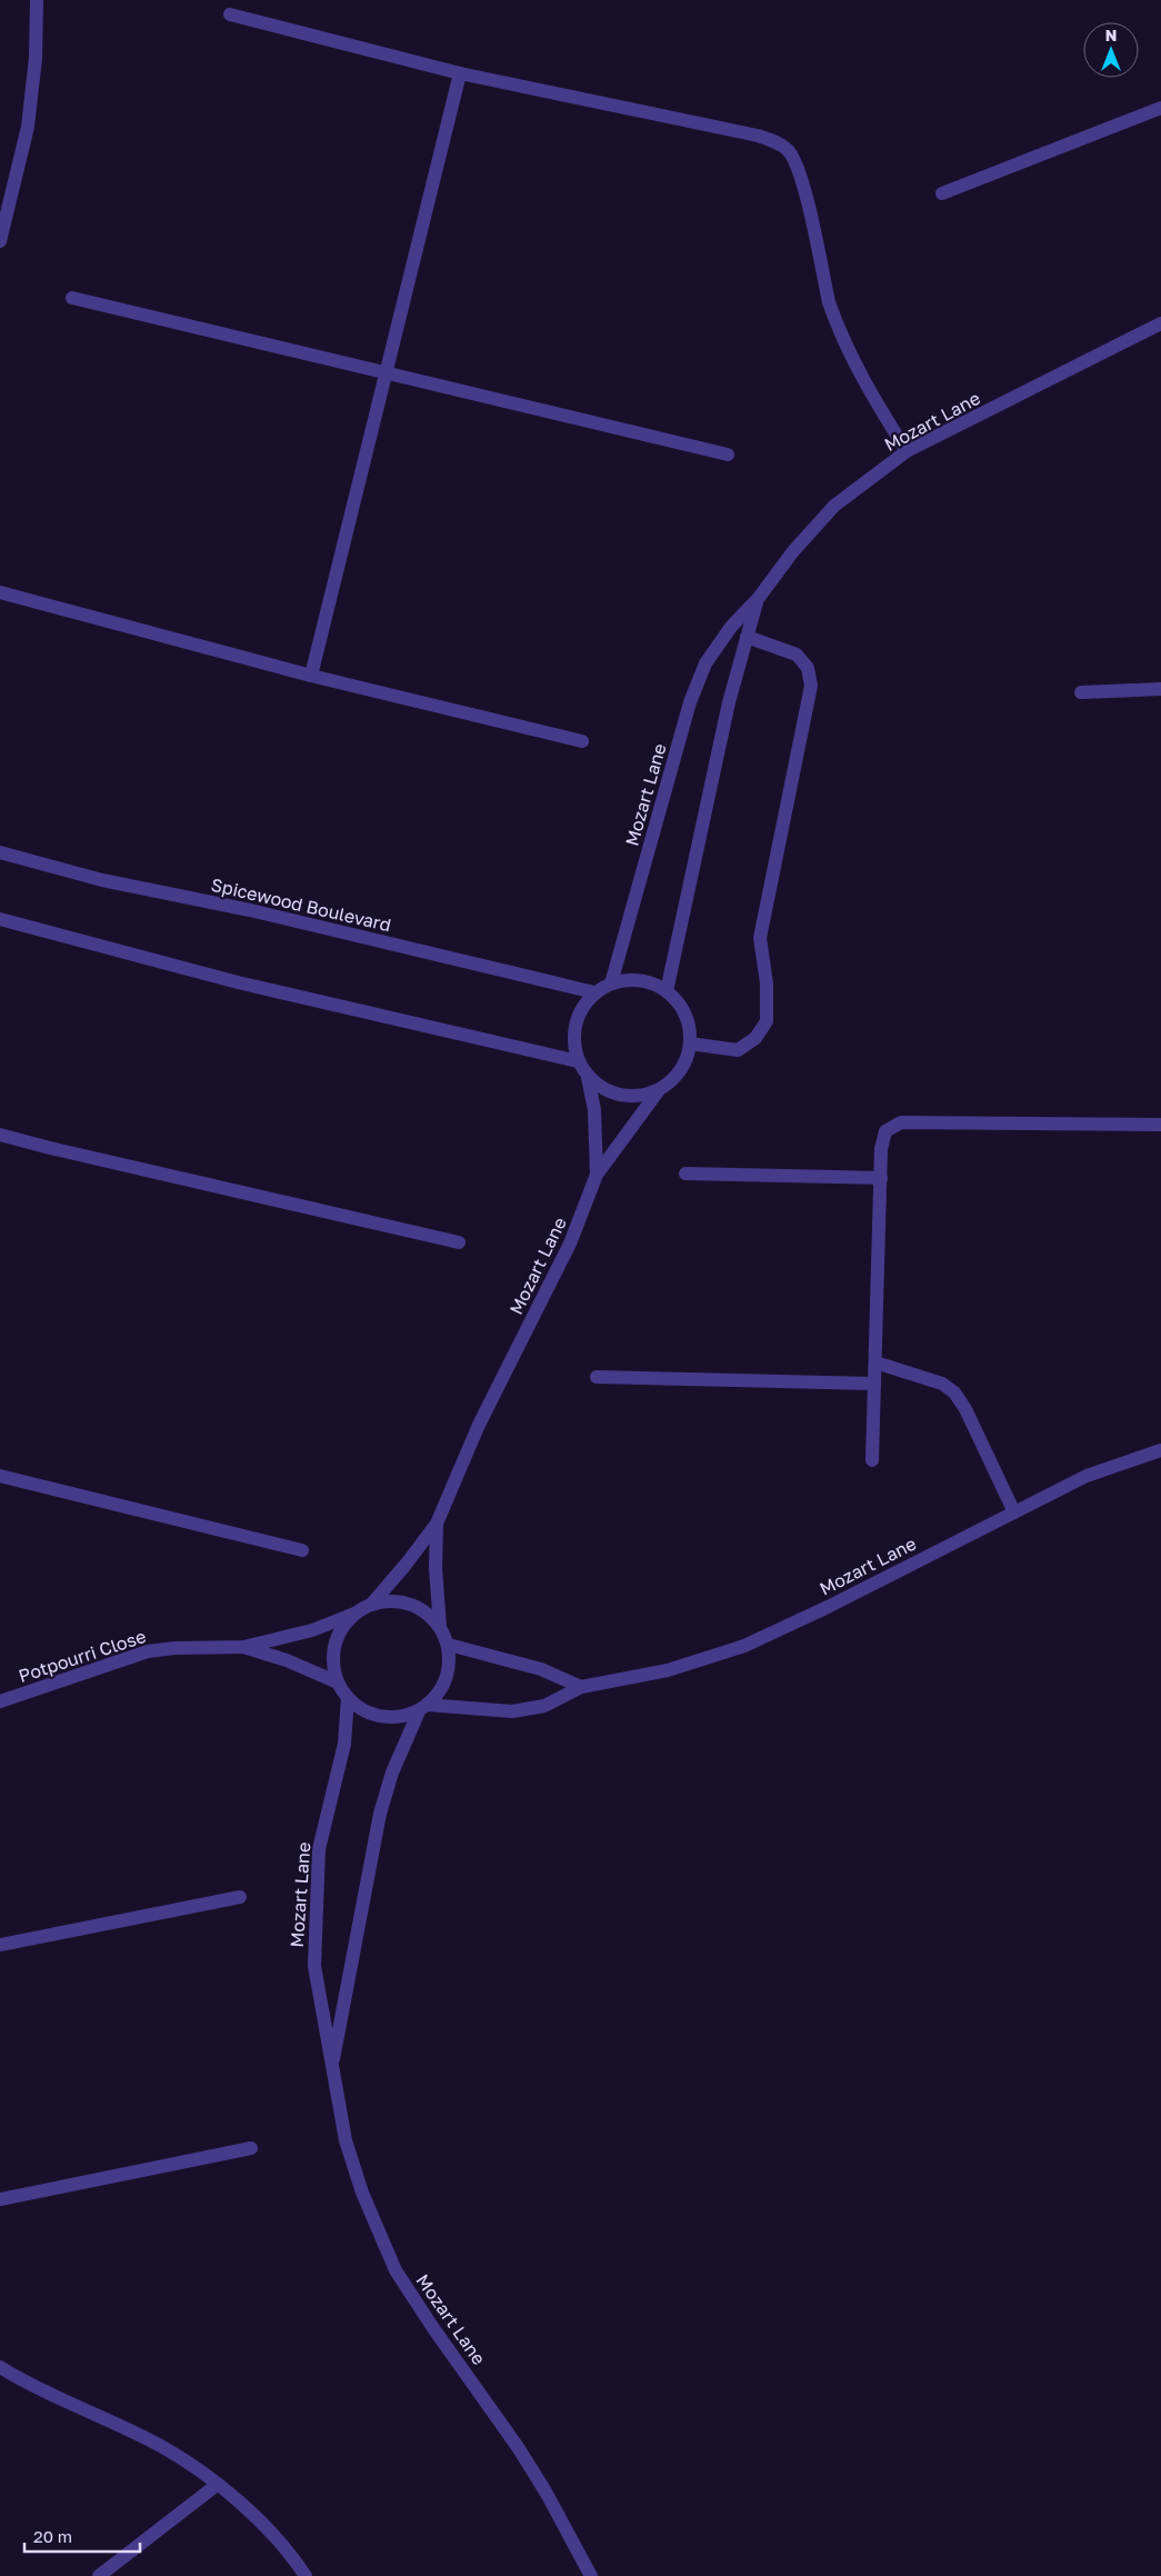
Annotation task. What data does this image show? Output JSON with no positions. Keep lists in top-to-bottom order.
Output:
{
  "streets": {
    "street": ["Mozart Lane", "Spicewood Boulevard", "Potpourri Close"]
  },
  "crossings": [
    ["Mozart Lane", "Spicewood Boulevard"],
    ["Mozart Lane", "Potpourri Close"]
  ],
  "scale_bar": "20 m",
  "north": "top"
}
